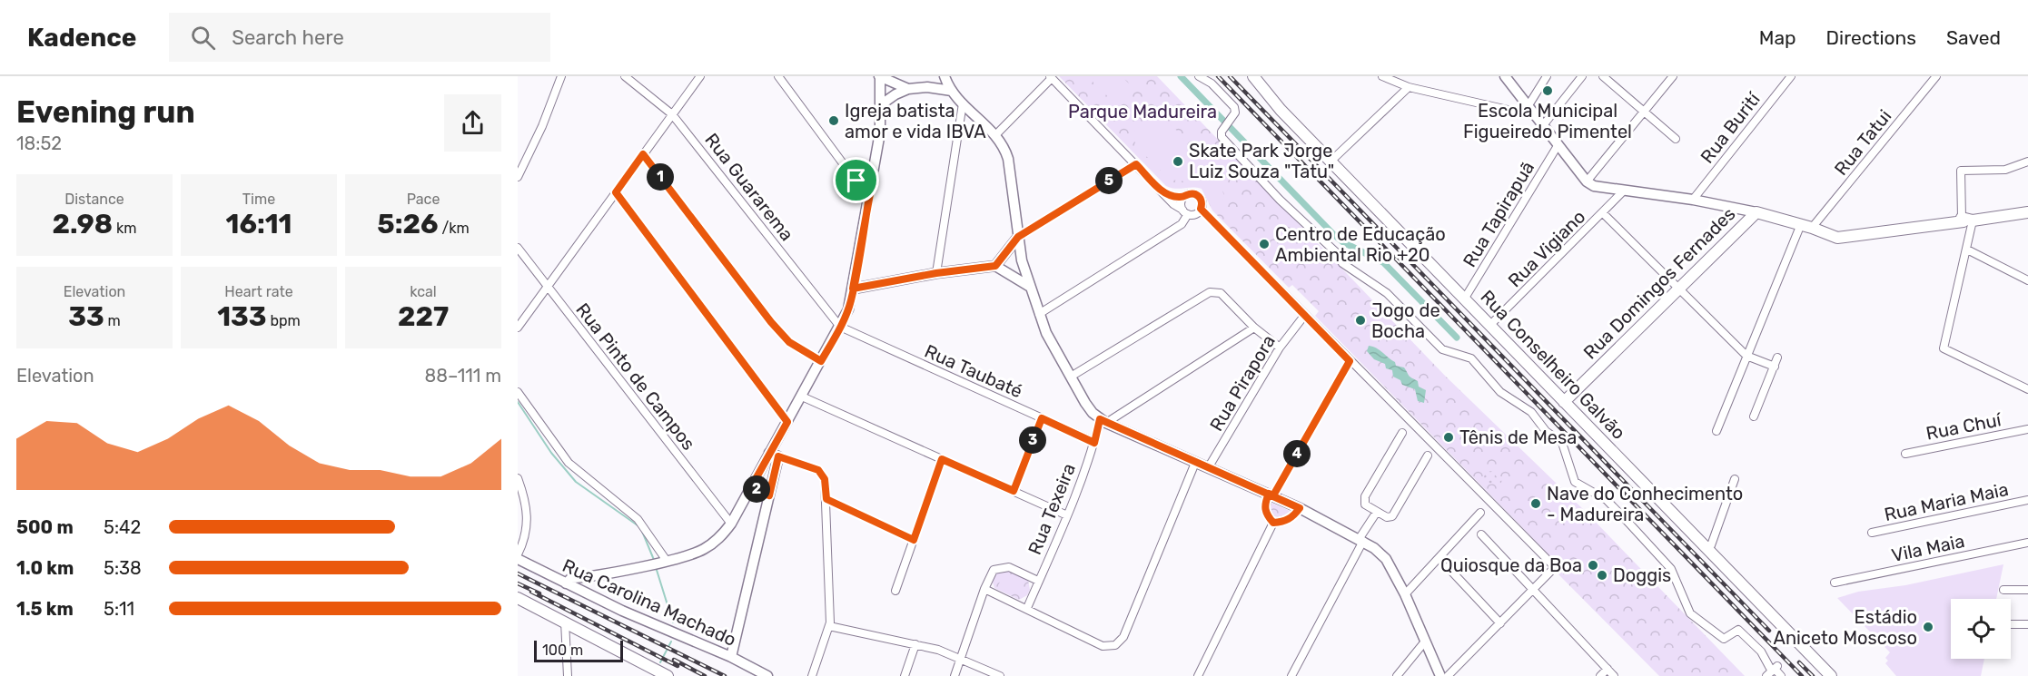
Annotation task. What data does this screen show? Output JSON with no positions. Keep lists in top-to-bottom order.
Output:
{
  "streets": {
    "main road": ["Rua Domingos Fernades", "Rua Conselheiro Galvão"],
    "street": [
      "Rua Burití",
      "Rua Tatui",
      "Rua Guararema",
      "Rua Tapirapuã",
      "Rua Vigiano",
      "Rua Taubaté",
      "Rua Pinto de Campos",
      "Rua Pirapora",
      "Rua Chuí",
      "Rua Maria Maia",
      "Rua Texeira",
      "Vila Maia",
      "Rua Carolina Machado"
    ]
  },
  "crossings": [
    ["Rua Guararema", "Rua Taubaté"],
    ["Rua Tapirapuã", "Rua Conselheiro Galvão"],
    ["Rua Vigiano", "Rua Conselheiro Galvão"],
    ["Rua Domingos Fernades", "Rua Conselheiro Galvão"],
    ["Rua Taubaté", "Rua Texeira"]
  ],
  "parks": ["Parque Madureira"],
  "places": [
    "Escola Municipal Figueiredo Pimentel",
    "Igreja batista amor e vida IBVA",
    "Skate Park Jorge Luiz Souza \"Tatu\"",
    "Centro de Educação Ambiental Rio +20",
    "Jogo de Bocha",
    "Tênis de Mesa",
    "Nave do Conhecimento - Madureira",
    "Quiosque da Boa",
    "Doggis",
    "Estádio Aniceto Moscoso"
  ],
  "scale_bar": "100 m",
  "page": {
    "header": "Kadence",
    "search": "Search here",
    "nav": ["Map", "Directions", "Saved"],
    "heading": ["Evening run", "18:52"],
    "pins": [
      "1",
      "5",
      "3",
      "4",
      "2"
    ],
    "stats": [
      ["Distance", "2.98 km"],
      ["Time", "16:11"],
      ["Pace", "5:26 /km"],
      ["Elevation", "33 m"],
      ["Heart rate", "133 bpm"],
      ["kcal", "227"]
    ],
    "chart": ["Elevation", "88–111 m"],
    "list": [
      {
        "name": "500 m",
        "note": "5:42"
      },
      {
        "name": "1.0 km",
        "note": "5:38"
      },
      {
        "name": "1.5 km",
        "note": "5:11"
      }
    ],
    "scale": "100 m"
  }
}
